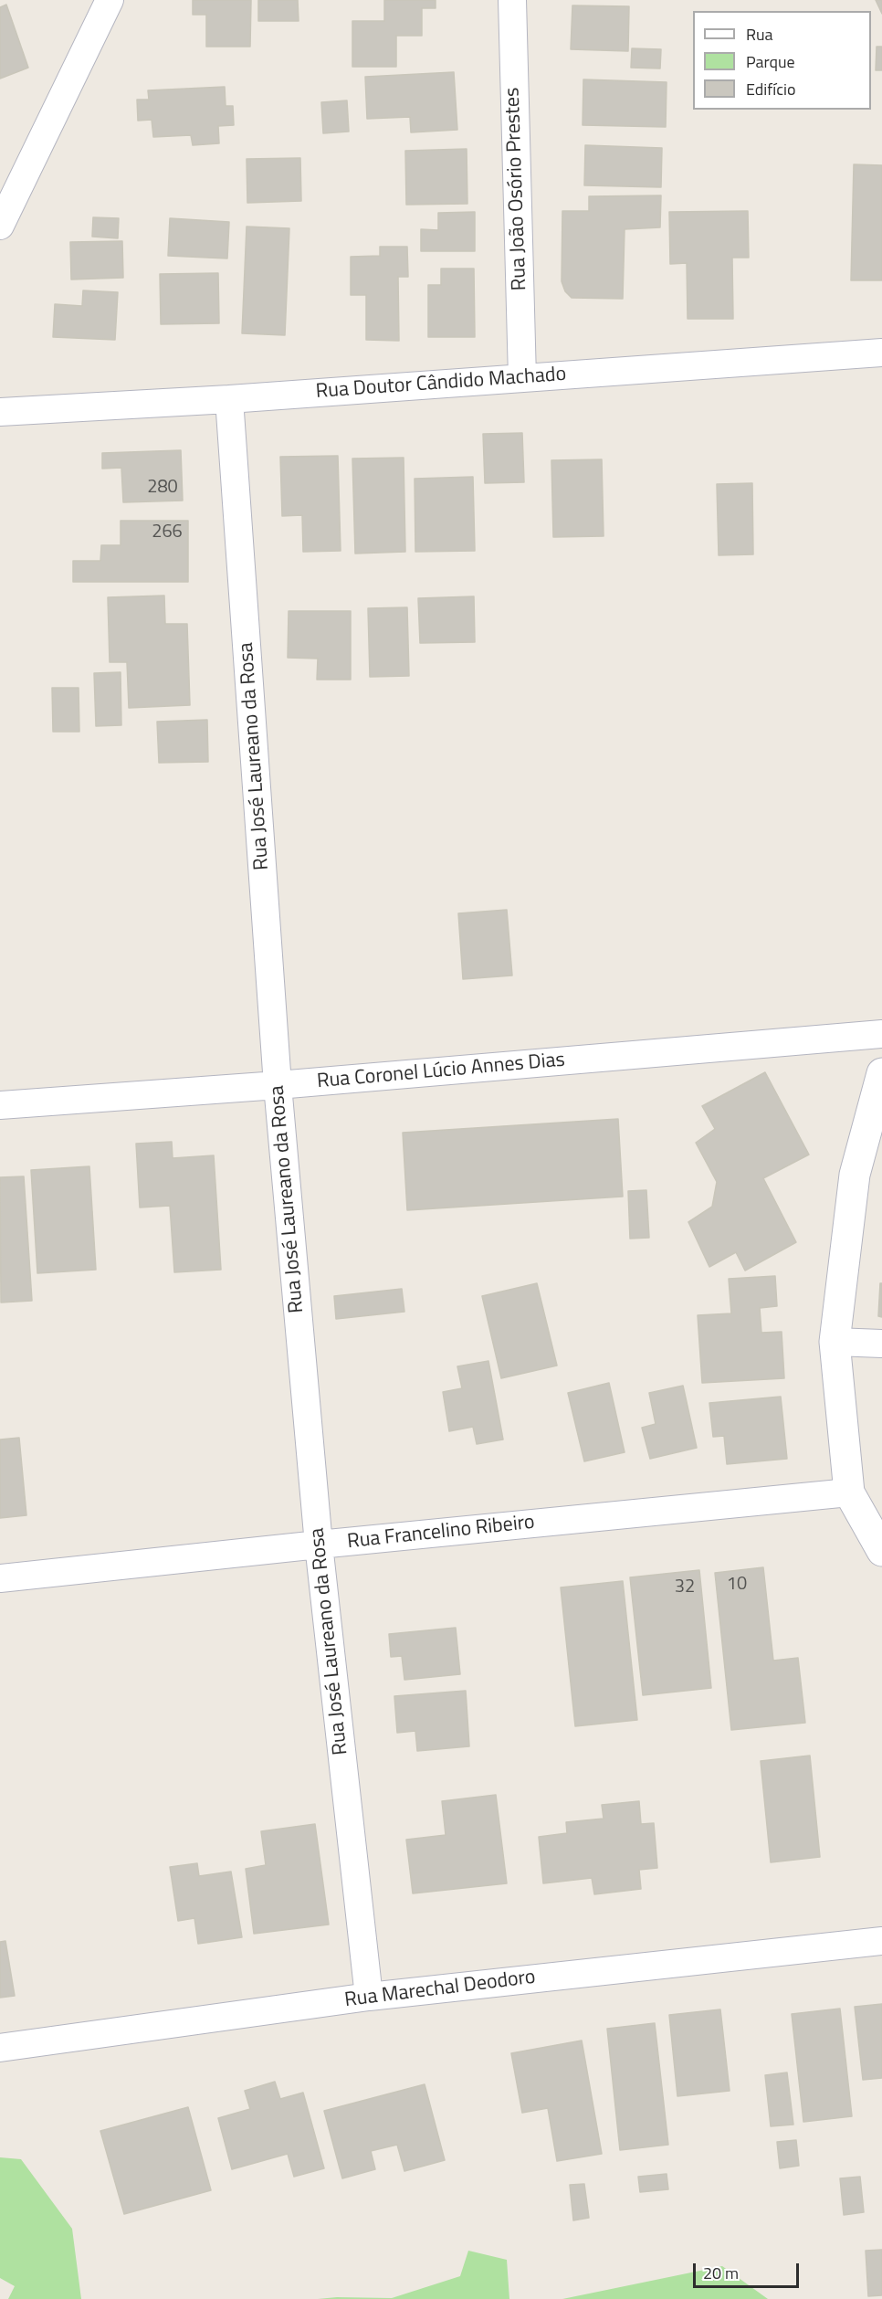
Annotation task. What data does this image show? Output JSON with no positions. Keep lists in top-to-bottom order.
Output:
{
  "streets": {
    "street": [
      "Rua João Osório Prestes",
      "Rua Doutor Cândido Machado",
      "Rua José Laureano da Rosa",
      "Rua Coronel Lúcio Annes Dias",
      "Rua Francelino Ribeiro",
      "Rua Marechal Deodoro"
    ]
  },
  "crossings": [
    ["Rua João Osório Prestes", "Rua Doutor Cândido Machado"],
    ["Rua Doutor Cândido Machado", "Rua José Laureano da Rosa"],
    ["Rua José Laureano da Rosa", "Rua Coronel Lúcio Annes Dias"],
    ["Rua José Laureano da Rosa", "Rua Francelino Ribeiro"],
    ["Rua José Laureano da Rosa", "Rua Marechal Deodoro"]
  ],
  "house_numbers": [
    "280",
    "266",
    "10",
    "32"
  ],
  "legend": ["Rua", "Parque", "Edifício"],
  "scale_bar": "20 m"
}
